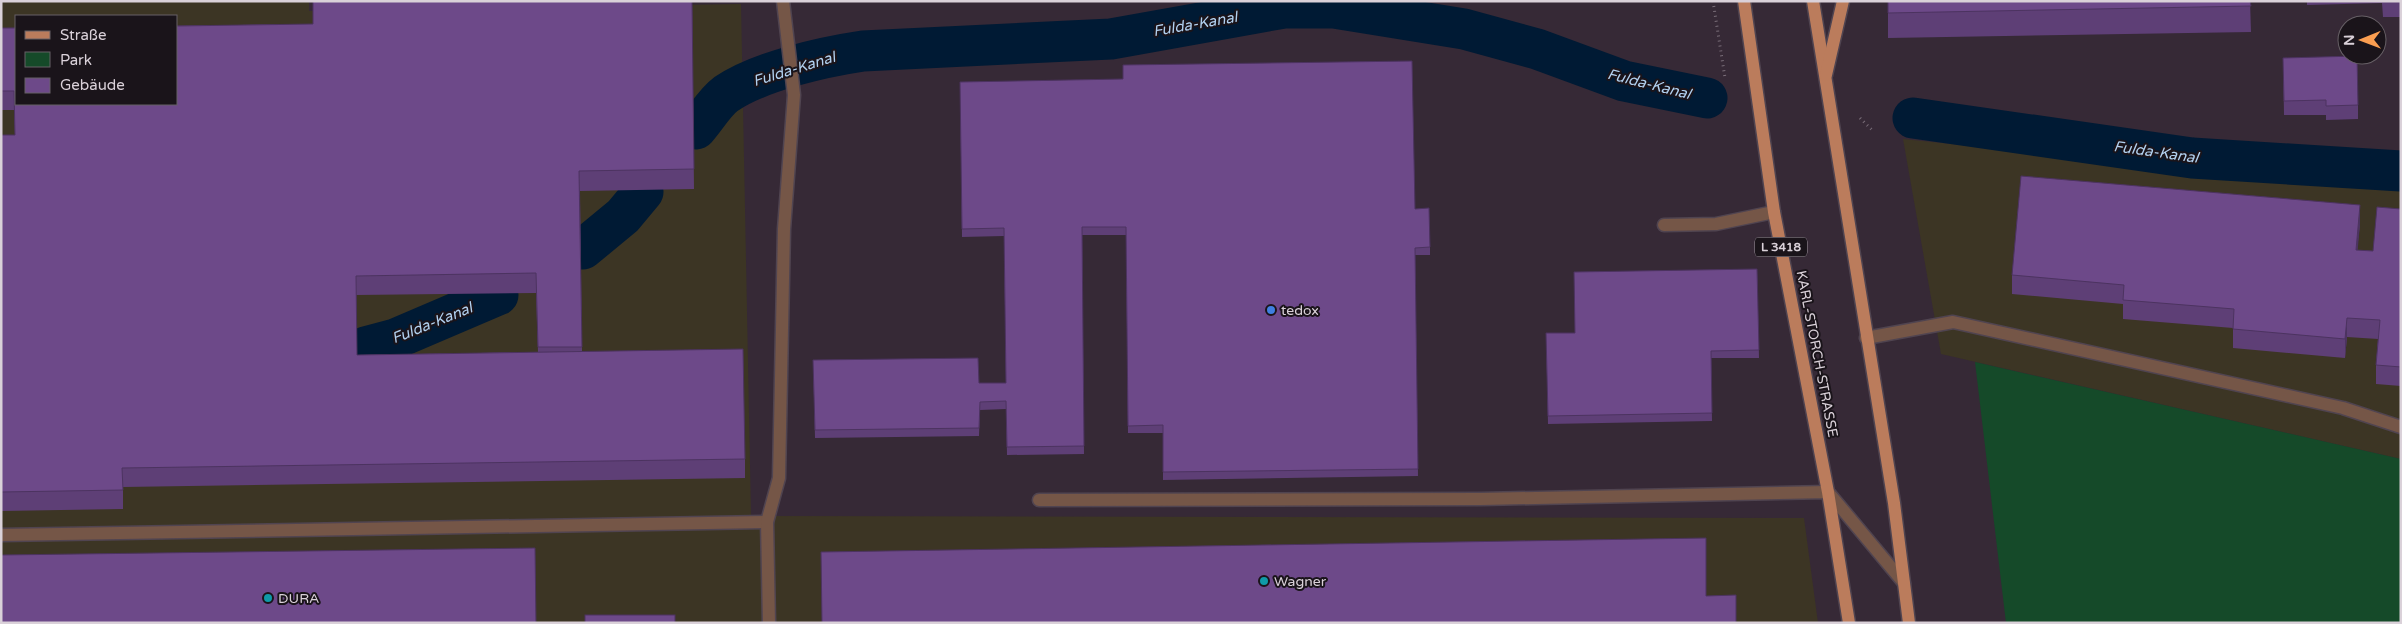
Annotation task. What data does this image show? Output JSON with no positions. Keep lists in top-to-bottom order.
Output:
{
  "streets": {
    "main road": ["L 3418", "KARL-STORCH-STRASSE"]
  },
  "water": ["Fulda-Kanal"],
  "places": ["tedox", "Wagner", "DURA"],
  "legend": ["Straße", "Park", "Gebäude"],
  "north": "left"
}
